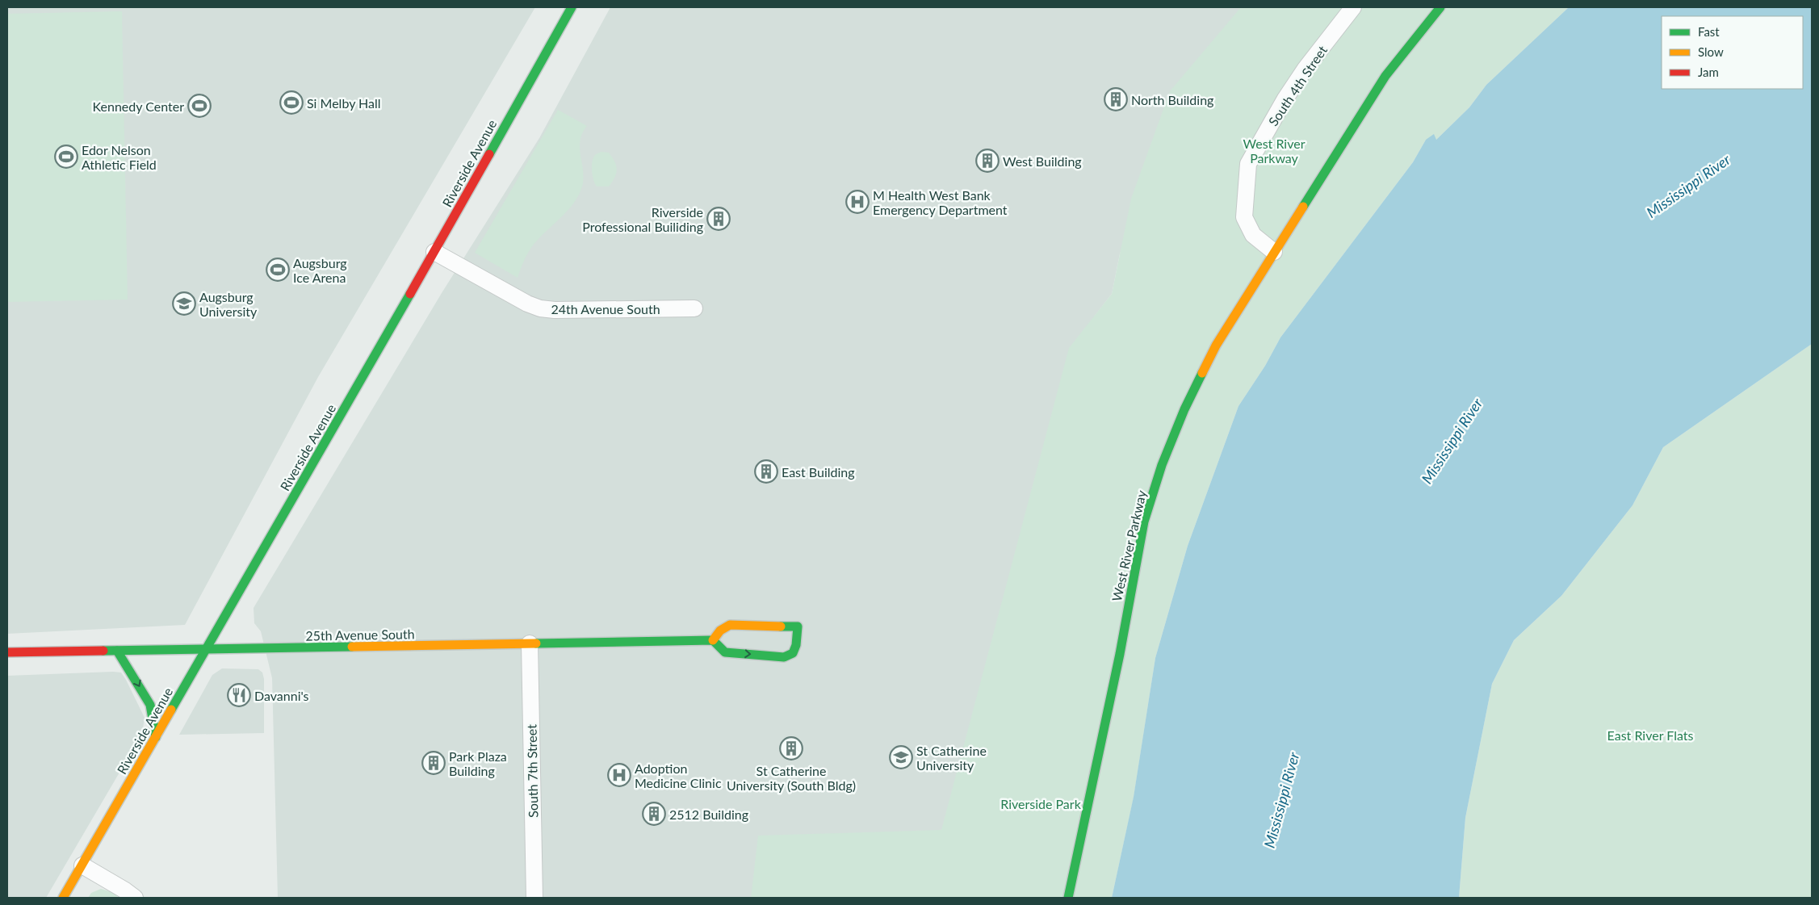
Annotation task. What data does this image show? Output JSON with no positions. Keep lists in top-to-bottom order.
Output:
{
  "streets": {
    "street": [
      "South 4th Street",
      "Riverside Avenue",
      "24th Avenue South",
      "West River Parkway",
      "25th Avenue South",
      "South 7th Street"
    ]
  },
  "crossings": [
    ["South 4th Street", "West River Parkway"],
    ["Riverside Avenue", "24th Avenue South"],
    ["Riverside Avenue", "25th Avenue South"],
    ["25th Avenue South", "South 7th Street"]
  ],
  "water": ["Mississippi River"],
  "parks": ["West River Parkway", "East River Flats", "Riverside Park"],
  "places": {
    "building": [
      "North Building",
      "West Building",
      "Riverside Professional Builiding",
      "East Building",
      "St Catherine University (South Bldg)",
      "Park Plaza Building",
      "2512 Building"
    ],
    "sports": [
      "Si Melby Hall",
      "Kennedy Center",
      "Edor Nelson Athletic Field",
      "Augsburg Ice Arena"
    ],
    "hospital": ["M Health West Bank Emergency Department", "Adoption Medicine Clinic"],
    "school or university": ["Augsburg University", "St Catherine University"],
    "restaurant": ["Davanni's"]
  },
  "legend": ["Fast", "Slow", "Jam"]
}
